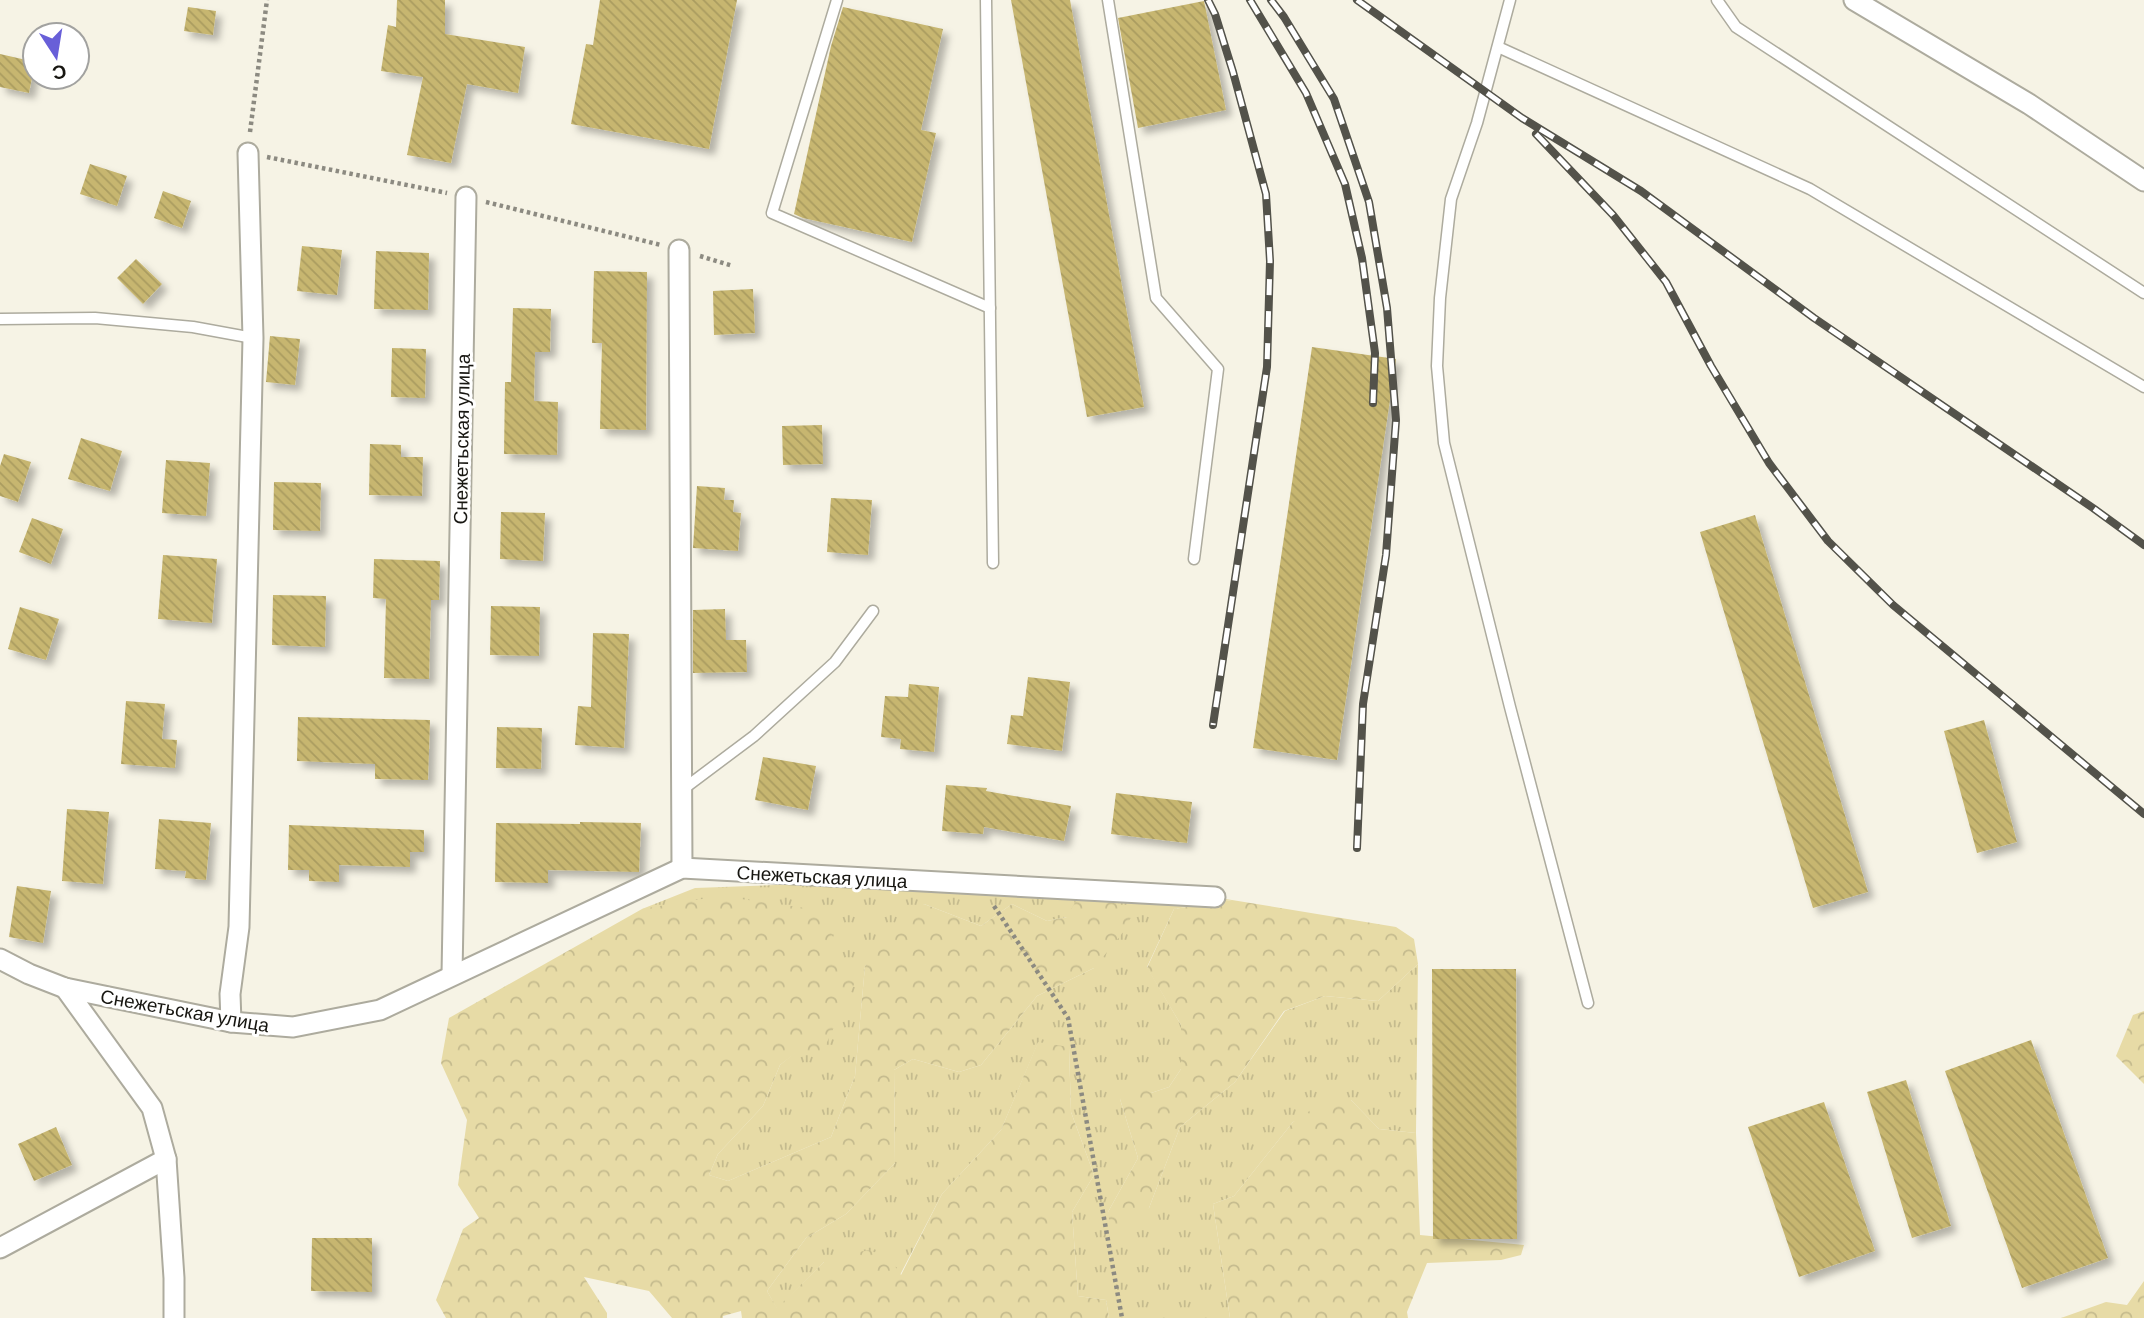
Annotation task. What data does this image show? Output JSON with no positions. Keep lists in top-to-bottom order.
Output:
{
  "streets": {
    "street": ["Снежетьская улица"]
  },
  "north": "bottom"
}
